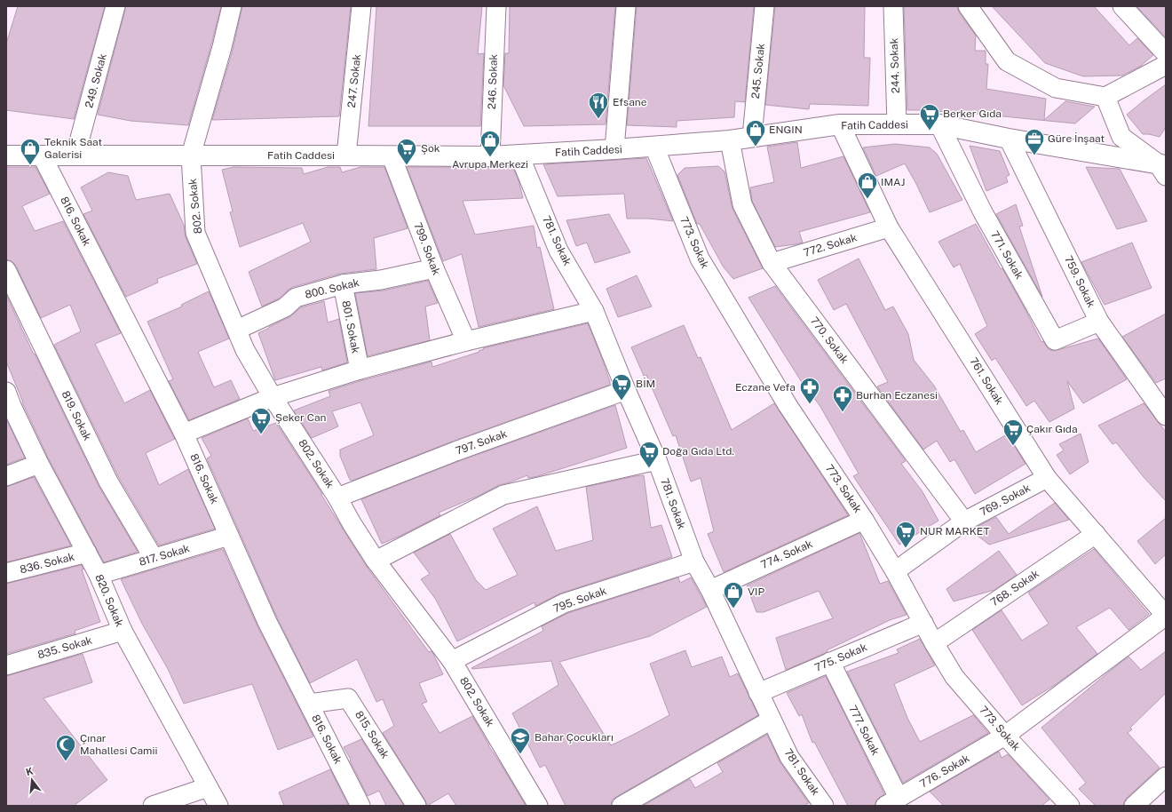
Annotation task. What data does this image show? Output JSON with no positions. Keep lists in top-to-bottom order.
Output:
{
  "streets": {
    "main road": ["Fatih Caddesi"],
    "street": [
      "244. Sokak",
      "245. Sokak",
      "249. Sokak",
      "247. Sokak",
      "246. Sokak",
      "802. Sokak",
      "816. Sokak",
      "781. Sokak",
      "773. Sokak",
      "772. Sokak",
      "799. Sokak",
      "771. Sokak",
      "759. Sokak",
      "800. Sokak",
      "801. Sokak",
      "770. Sokak",
      "761. Sokak",
      "819. Sokak",
      "797. Sokak",
      "769. Sokak",
      "774. Sokak",
      "817. Sokak",
      "836. Sokak",
      "768. Sokak",
      "795. Sokak",
      "820. Sokak",
      "835. Sokak",
      "775. Sokak",
      "777. Sokak",
      "815. Sokak",
      "776. Sokak"
    ]
  },
  "crossings": [
    ["244. Sokak", "Fatih Caddesi"],
    ["245. Sokak", "Fatih Caddesi"],
    ["249. Sokak", "Fatih Caddesi"],
    ["247. Sokak", "Fatih Caddesi"],
    ["246. Sokak", "Fatih Caddesi"],
    ["Fatih Caddesi", "802. Sokak"],
    ["Fatih Caddesi", "816. Sokak"],
    ["Fatih Caddesi", "781. Sokak"],
    ["Fatih Caddesi", "773. Sokak"],
    ["Fatih Caddesi", "799. Sokak"],
    ["Fatih Caddesi", "771. Sokak"],
    ["Fatih Caddesi", "759. Sokak"],
    ["Fatih Caddesi", "770. Sokak"],
    ["Fatih Caddesi", "761. Sokak"],
    ["802. Sokak", "800. Sokak"],
    ["802. Sokak", "797. Sokak"],
    ["802. Sokak", "795. Sokak"],
    ["816. Sokak", "817. Sokak"],
    ["816. Sokak", "815. Sokak"],
    ["781. Sokak", "797. Sokak"],
    ["781. Sokak", "774. Sokak"],
    ["781. Sokak", "795. Sokak"],
    ["781. Sokak", "775. Sokak"],
    ["773. Sokak", "769. Sokak"],
    ["773. Sokak", "774. Sokak"],
    ["773. Sokak", "768. Sokak"],
    ["773. Sokak", "775. Sokak"],
    ["773. Sokak", "776. Sokak"],
    ["772. Sokak", "770. Sokak"],
    ["772. Sokak", "761. Sokak"],
    ["799. Sokak", "800. Sokak"],
    ["771. Sokak", "759. Sokak"],
    ["800. Sokak", "801. Sokak"],
    ["770. Sokak", "769. Sokak"],
    ["761. Sokak", "769. Sokak"],
    ["761. Sokak", "768. Sokak"],
    ["761. Sokak", "776. Sokak"],
    ["819. Sokak", "817. Sokak"],
    ["817. Sokak", "820. Sokak"],
    ["836. Sokak", "820. Sokak"],
    ["820. Sokak", "835. Sokak"],
    ["775. Sokak", "777. Sokak"],
    ["777. Sokak", "776. Sokak"]
  ],
  "places": {
    "restaurant": ["Efsane"],
    "supermarket": [
      "Berker Gıda",
      "Şok",
      "BİM",
      "Şeker Can",
      "Çakır Gıda",
      "Doğa Gıda Ltd.",
      "NUR MARKET"
    ],
    "shop": [
      "ENGIN",
      "Avrupa Merkezi",
      "Teknik Saat Galerisi",
      "IMAJ",
      "VIP"
    ],
    "office": ["Güre İnşaat"],
    "pharmacy": ["Eczane Vefa", "Burhan Eczanesi"],
    "school or university": ["Bahar Çocukları"],
    "mosque": ["Çınar Mahallesi Camii"]
  },
  "north": "top"
}
